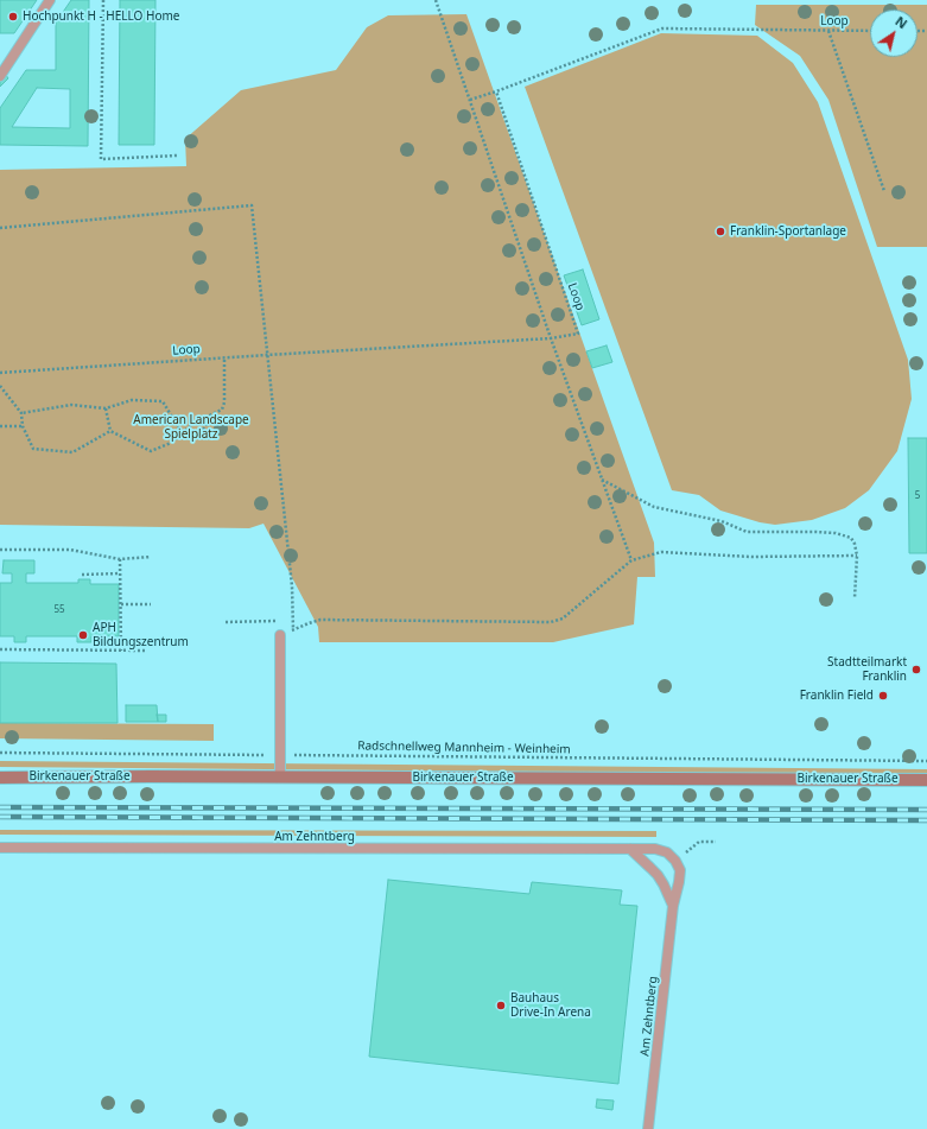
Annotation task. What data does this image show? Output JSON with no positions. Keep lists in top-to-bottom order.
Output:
{
  "streets": {
    "street": ["Birkenauer Straße"],
    "lane": ["Am Zehntberg"],
    "path": ["Loop", "Radschnellweg Mannheim - Weinheim"]
  },
  "parks": ["American Landscape Spielplatz"],
  "places": [
    "Hochpunkt H - HELLO Home",
    "Franklin-Sportanlage",
    "APH Bildungszentrum",
    "Stadtteilmarkt Franklin",
    "Franklin Field",
    "Bauhaus Drive-In Arena"
  ],
  "house_numbers": ["5", "55"],
  "north": "top right"
}
